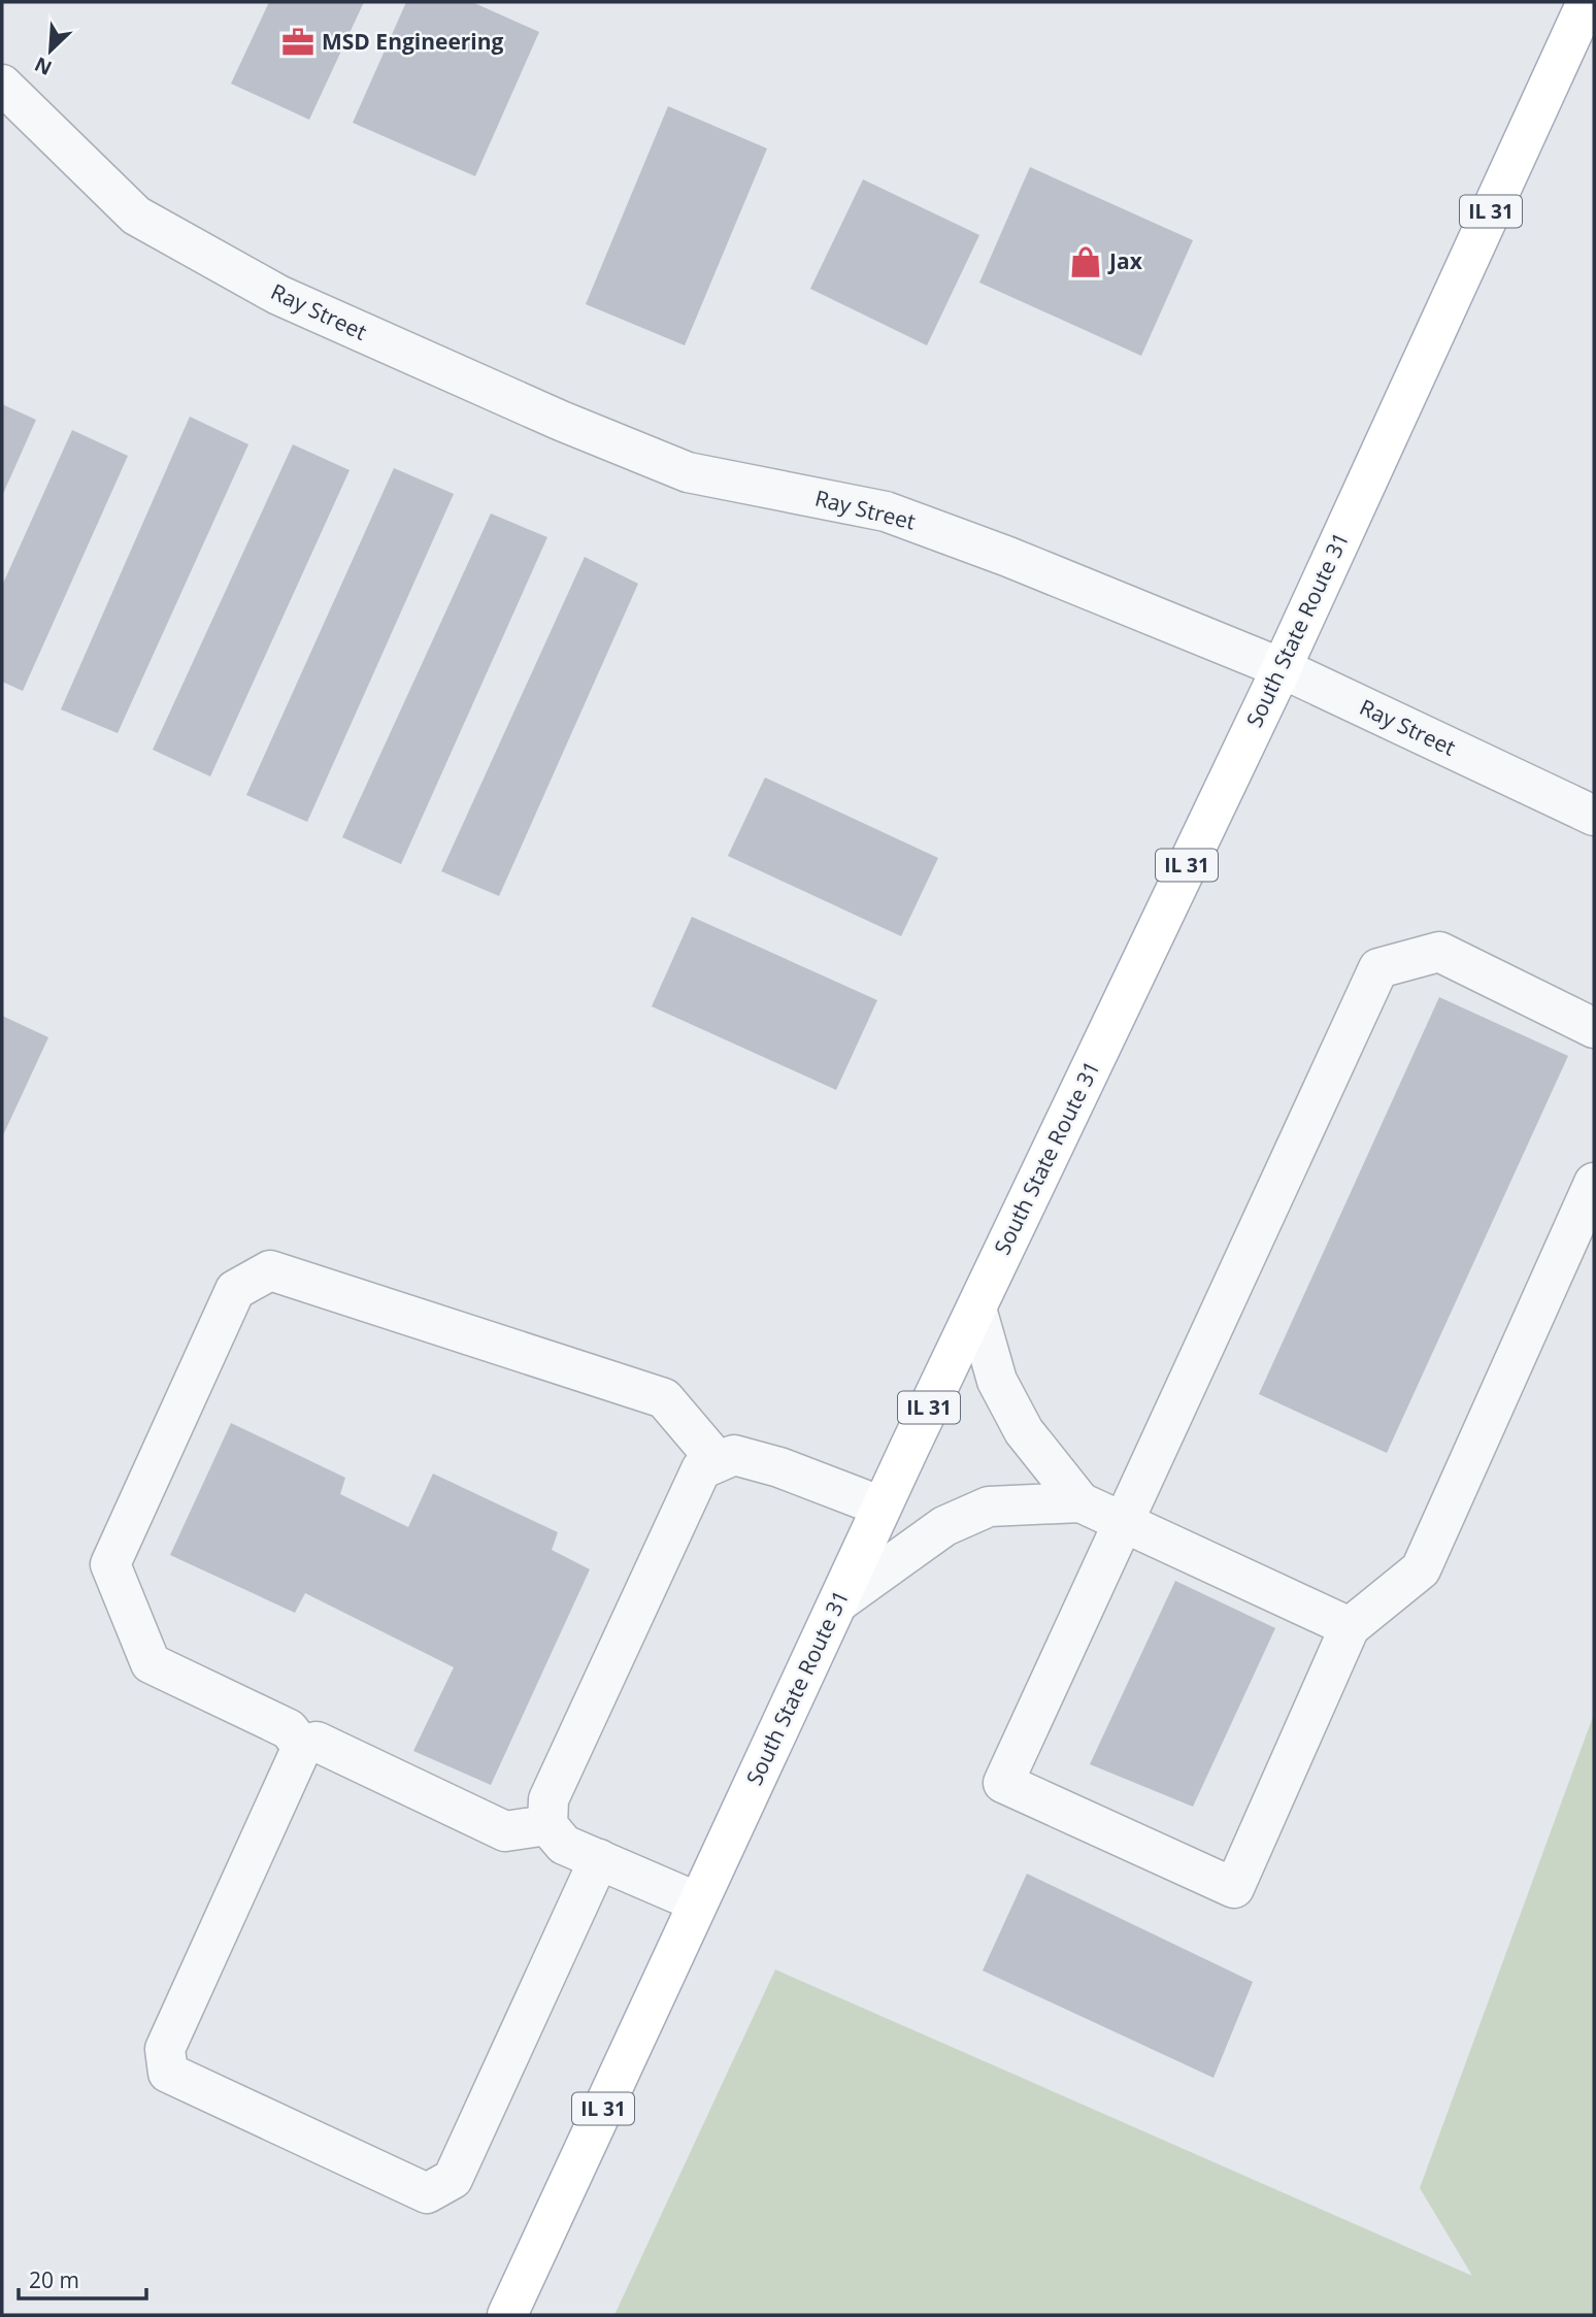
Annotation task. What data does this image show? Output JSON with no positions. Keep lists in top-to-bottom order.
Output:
{
  "streets": {
    "main road": ["IL 31", "South State Route 31"],
    "street": ["Ray Street"]
  },
  "crossings": [
    ["Ray Street", "South State Route 31"]
  ],
  "places": {
    "office": ["MSD Engineering"],
    "shop": ["Jax"]
  },
  "scale_bar": "20 m",
  "north": "bottom left"
}
